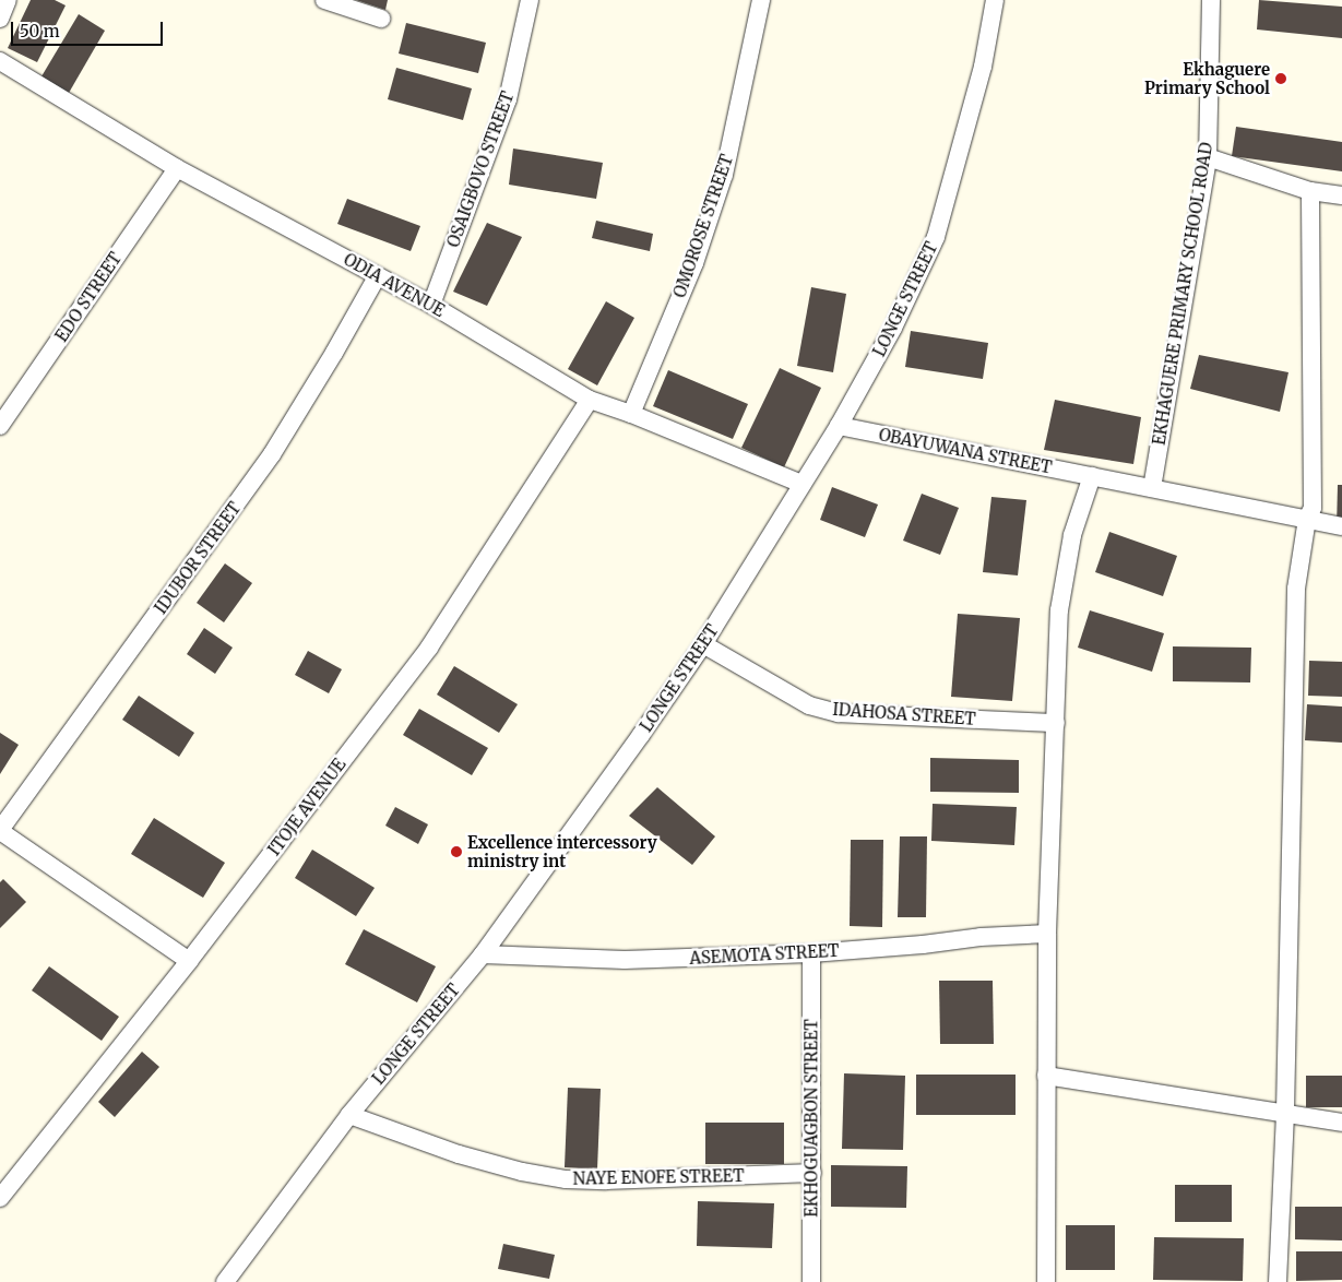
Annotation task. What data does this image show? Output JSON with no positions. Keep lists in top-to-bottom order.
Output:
{
  "streets": {
    "street": [
      "OSAIGBOVO STREET",
      "OMOROSE STREET",
      "ODIA AVENUE",
      "EKHAGUERE PRIMARY SCHOOL ROAD",
      "EDO STREET",
      "LONGE STREET",
      "OBAYUWANA STREET",
      "IDUBOR STREET",
      "IDAHOSA STREET",
      "ITOJE AVENUE",
      "ASEMOTA STREET",
      "EKHOGUAGBON STREET",
      "NAYE ENOFE STREET"
    ]
  },
  "crossings": [
    ["OSAIGBOVO STREET", "ODIA AVENUE"],
    ["OMOROSE STREET", "ODIA AVENUE"],
    ["ODIA AVENUE", "EDO STREET"],
    ["ODIA AVENUE", "LONGE STREET"],
    ["ODIA AVENUE", "IDUBOR STREET"],
    ["ODIA AVENUE", "ITOJE AVENUE"],
    ["EKHAGUERE PRIMARY SCHOOL ROAD", "OBAYUWANA STREET"],
    ["LONGE STREET", "OBAYUWANA STREET"],
    ["LONGE STREET", "IDAHOSA STREET"],
    ["LONGE STREET", "ASEMOTA STREET"],
    ["LONGE STREET", "NAYE ENOFE STREET"],
    ["ASEMOTA STREET", "EKHOGUAGBON STREET"],
    ["EKHOGUAGBON STREET", "NAYE ENOFE STREET"]
  ],
  "places": ["Ekhaguere Primary School", "Excellence intercessory ministry int"],
  "scale_bar": "50 m"
}
